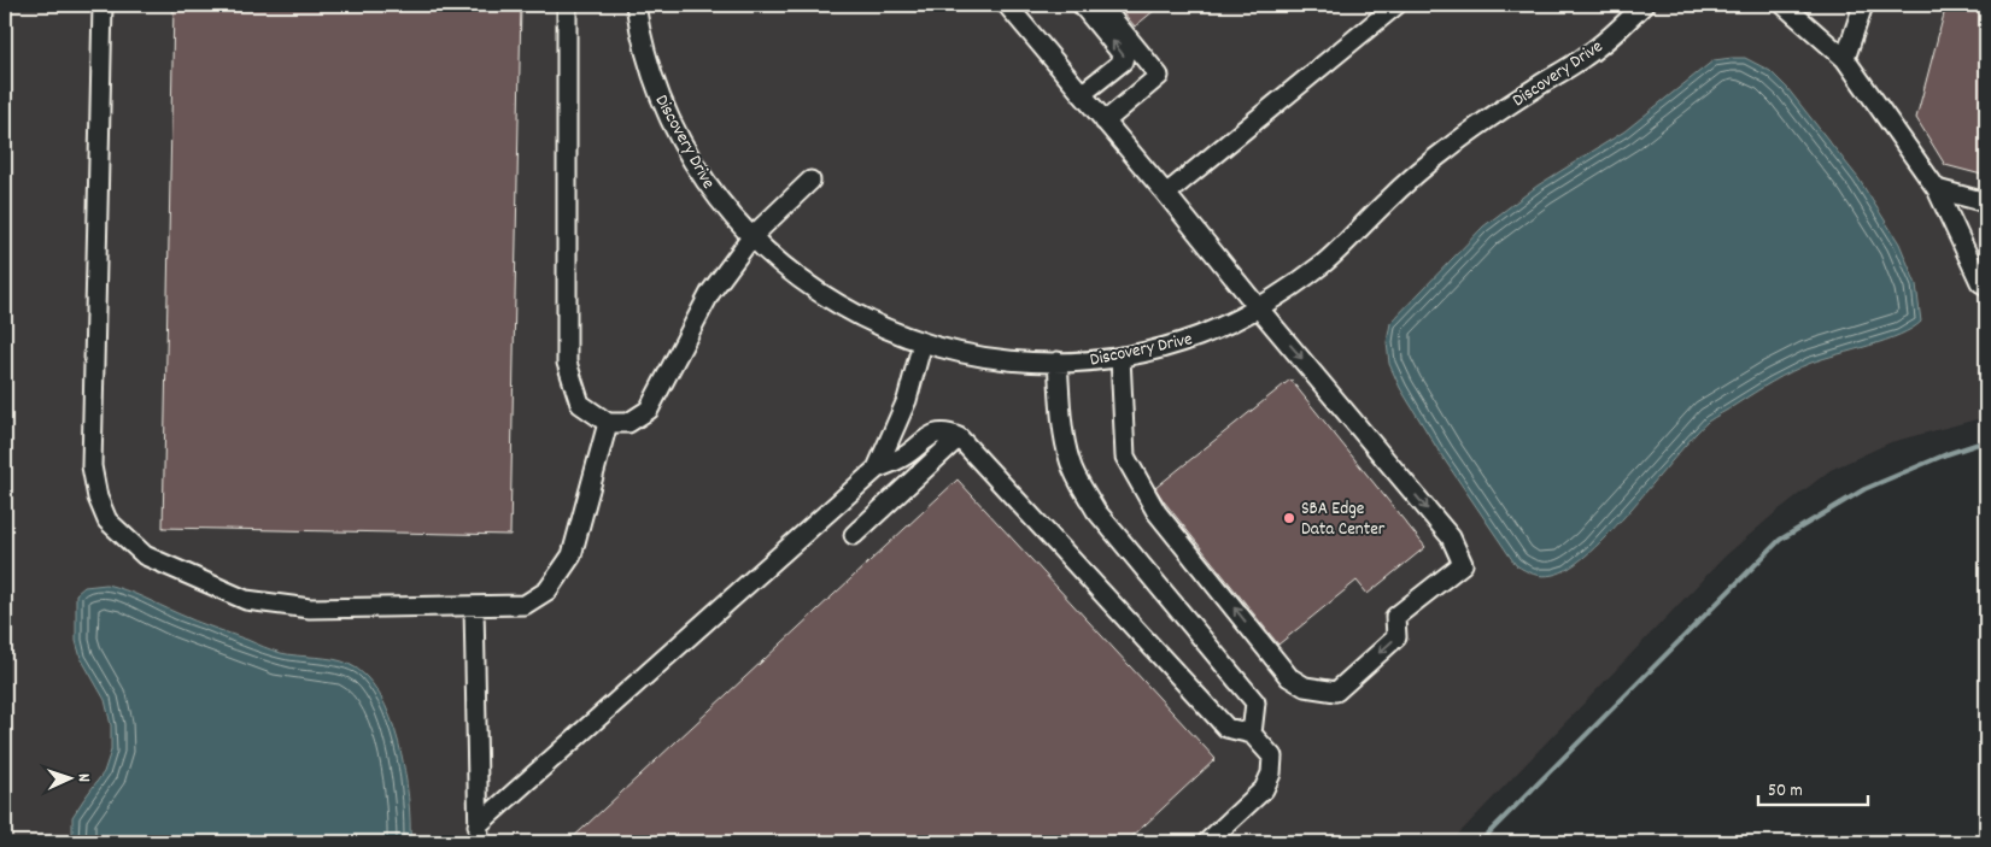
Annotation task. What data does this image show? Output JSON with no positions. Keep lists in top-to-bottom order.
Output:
{
  "streets": {
    "street": ["Discovery Drive"]
  },
  "places": ["SBA Edge Data Center"],
  "scale_bar": "50 m",
  "north": "right"
}
